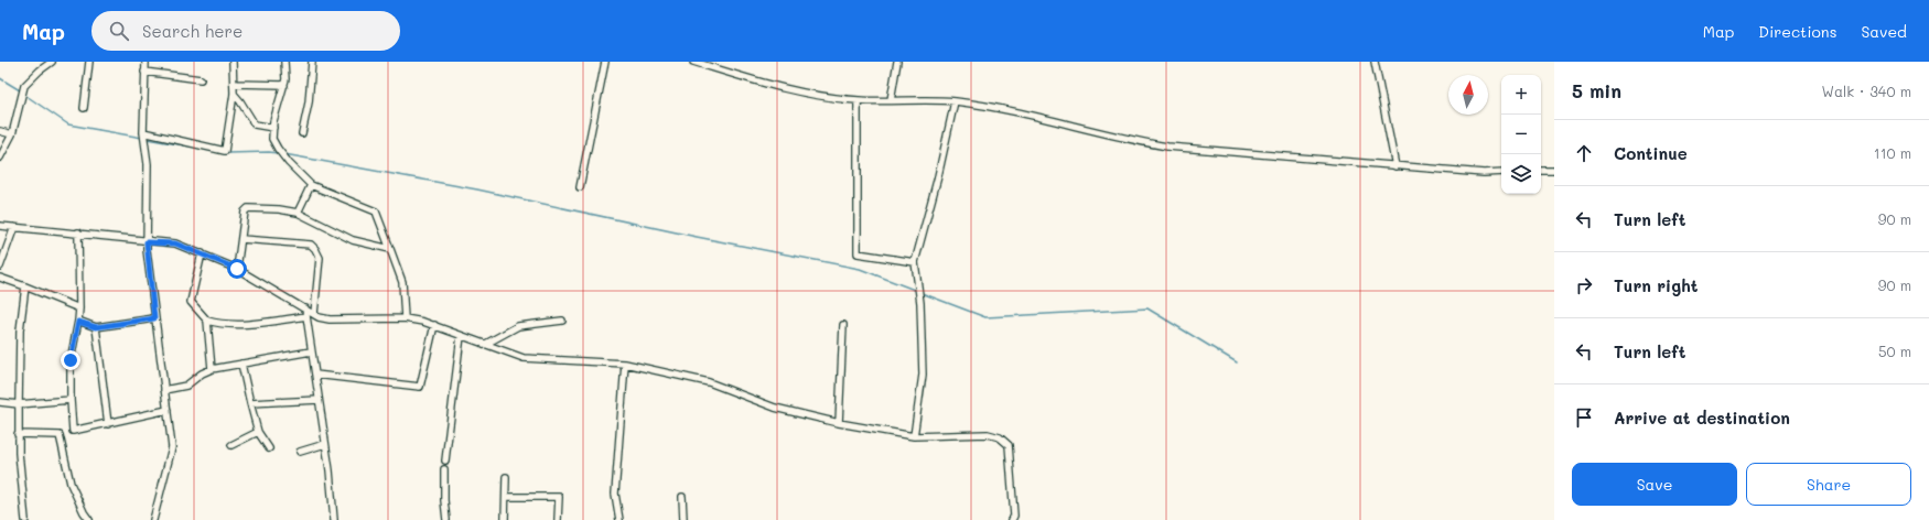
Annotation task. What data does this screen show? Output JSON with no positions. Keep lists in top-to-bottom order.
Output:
{
  "north": "top",
  "page": {
    "header": "Map",
    "search": "Search here",
    "nav": ["Map", "Directions", "Saved"],
    "heading": ["5 min", "Walk · 340 m"],
    "map_buttons": ["+", "−"],
    "list": [
      ["Continue", "110 m"],
      ["Turn left", "90 m"],
      ["Turn right", "90 m"],
      ["Turn left", "50 m"],
      "Arrive at destination"
    ],
    "buttons": ["Save", "Share"]
  }
}
